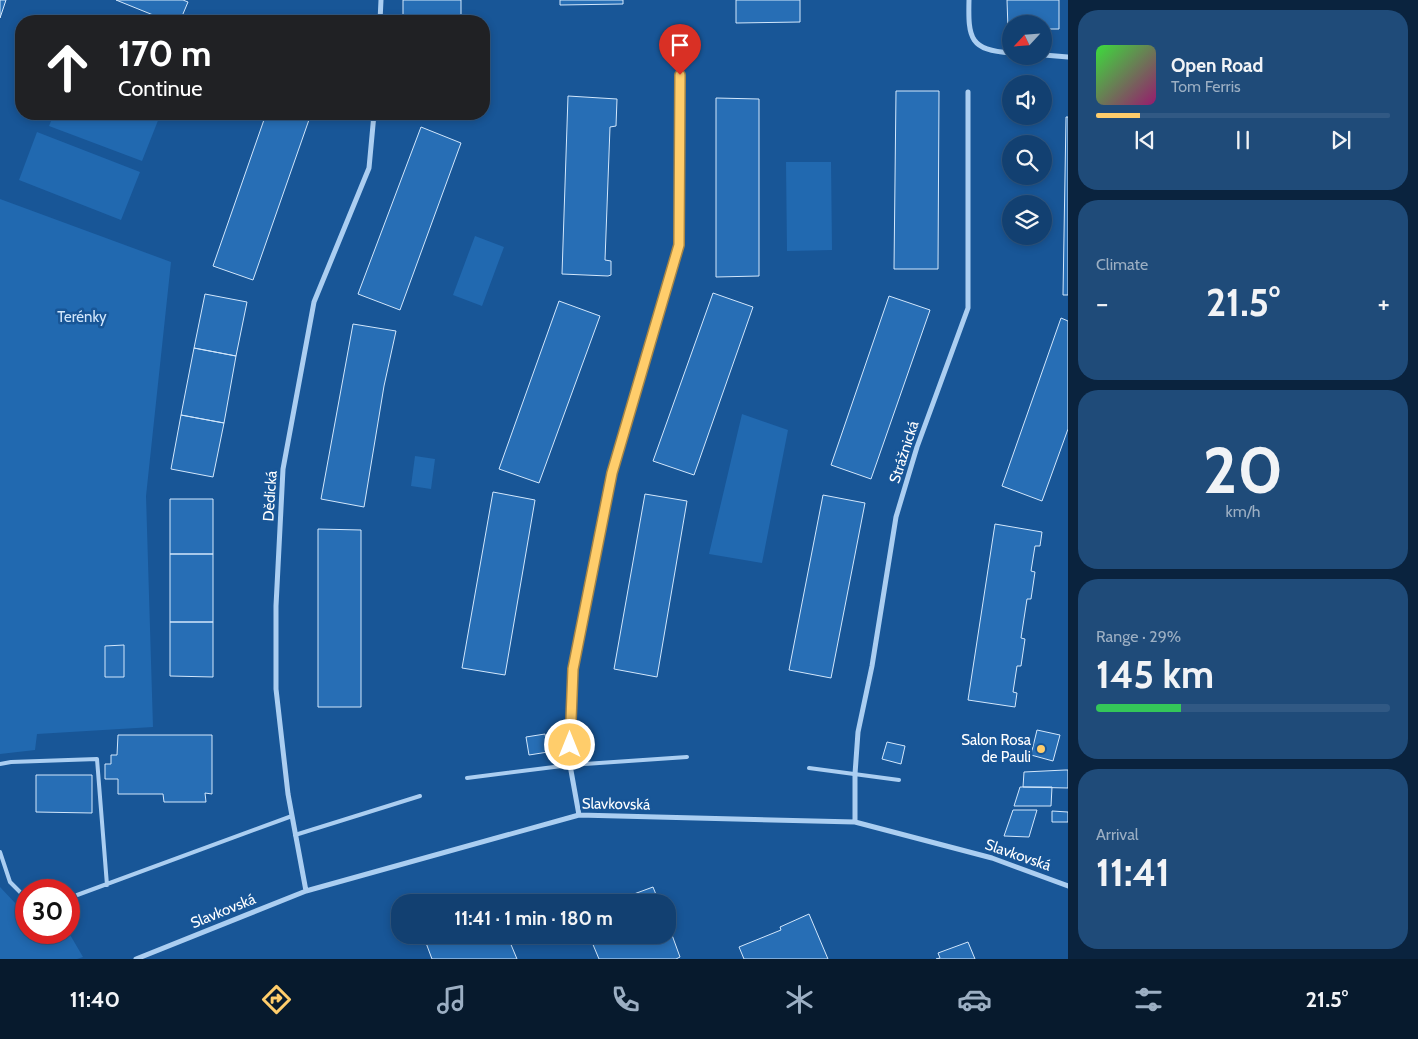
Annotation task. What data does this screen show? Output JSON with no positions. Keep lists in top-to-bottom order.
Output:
{
  "streets": {
    "street": ["Strážnická", "Dědická", "Slavkovská"]
  },
  "crossings": [
    ["Strážnická", "Slavkovská"],
    ["Dědická", "Slavkovská"]
  ],
  "parks": ["Terénky"],
  "places": ["Salon Rosa de Pauli"],
  "north": "bottom left",
  "page": {
    "turn": ["170 m", "Continue"],
    "song": ["Open Road", "Tom Ferris"],
    "tile": [
      "Climate",
      ["20", "km/h"],
      ["Range · 29%", "145 km"],
      ["Arrival", "11:41"]
    ],
    "heat": ["−", "21.5°", "+"],
    "limit": "30",
    "trip": "11:41 · 1 min · 180 m",
    "tabs": ["11:40", "21.5°"]
  }
}
